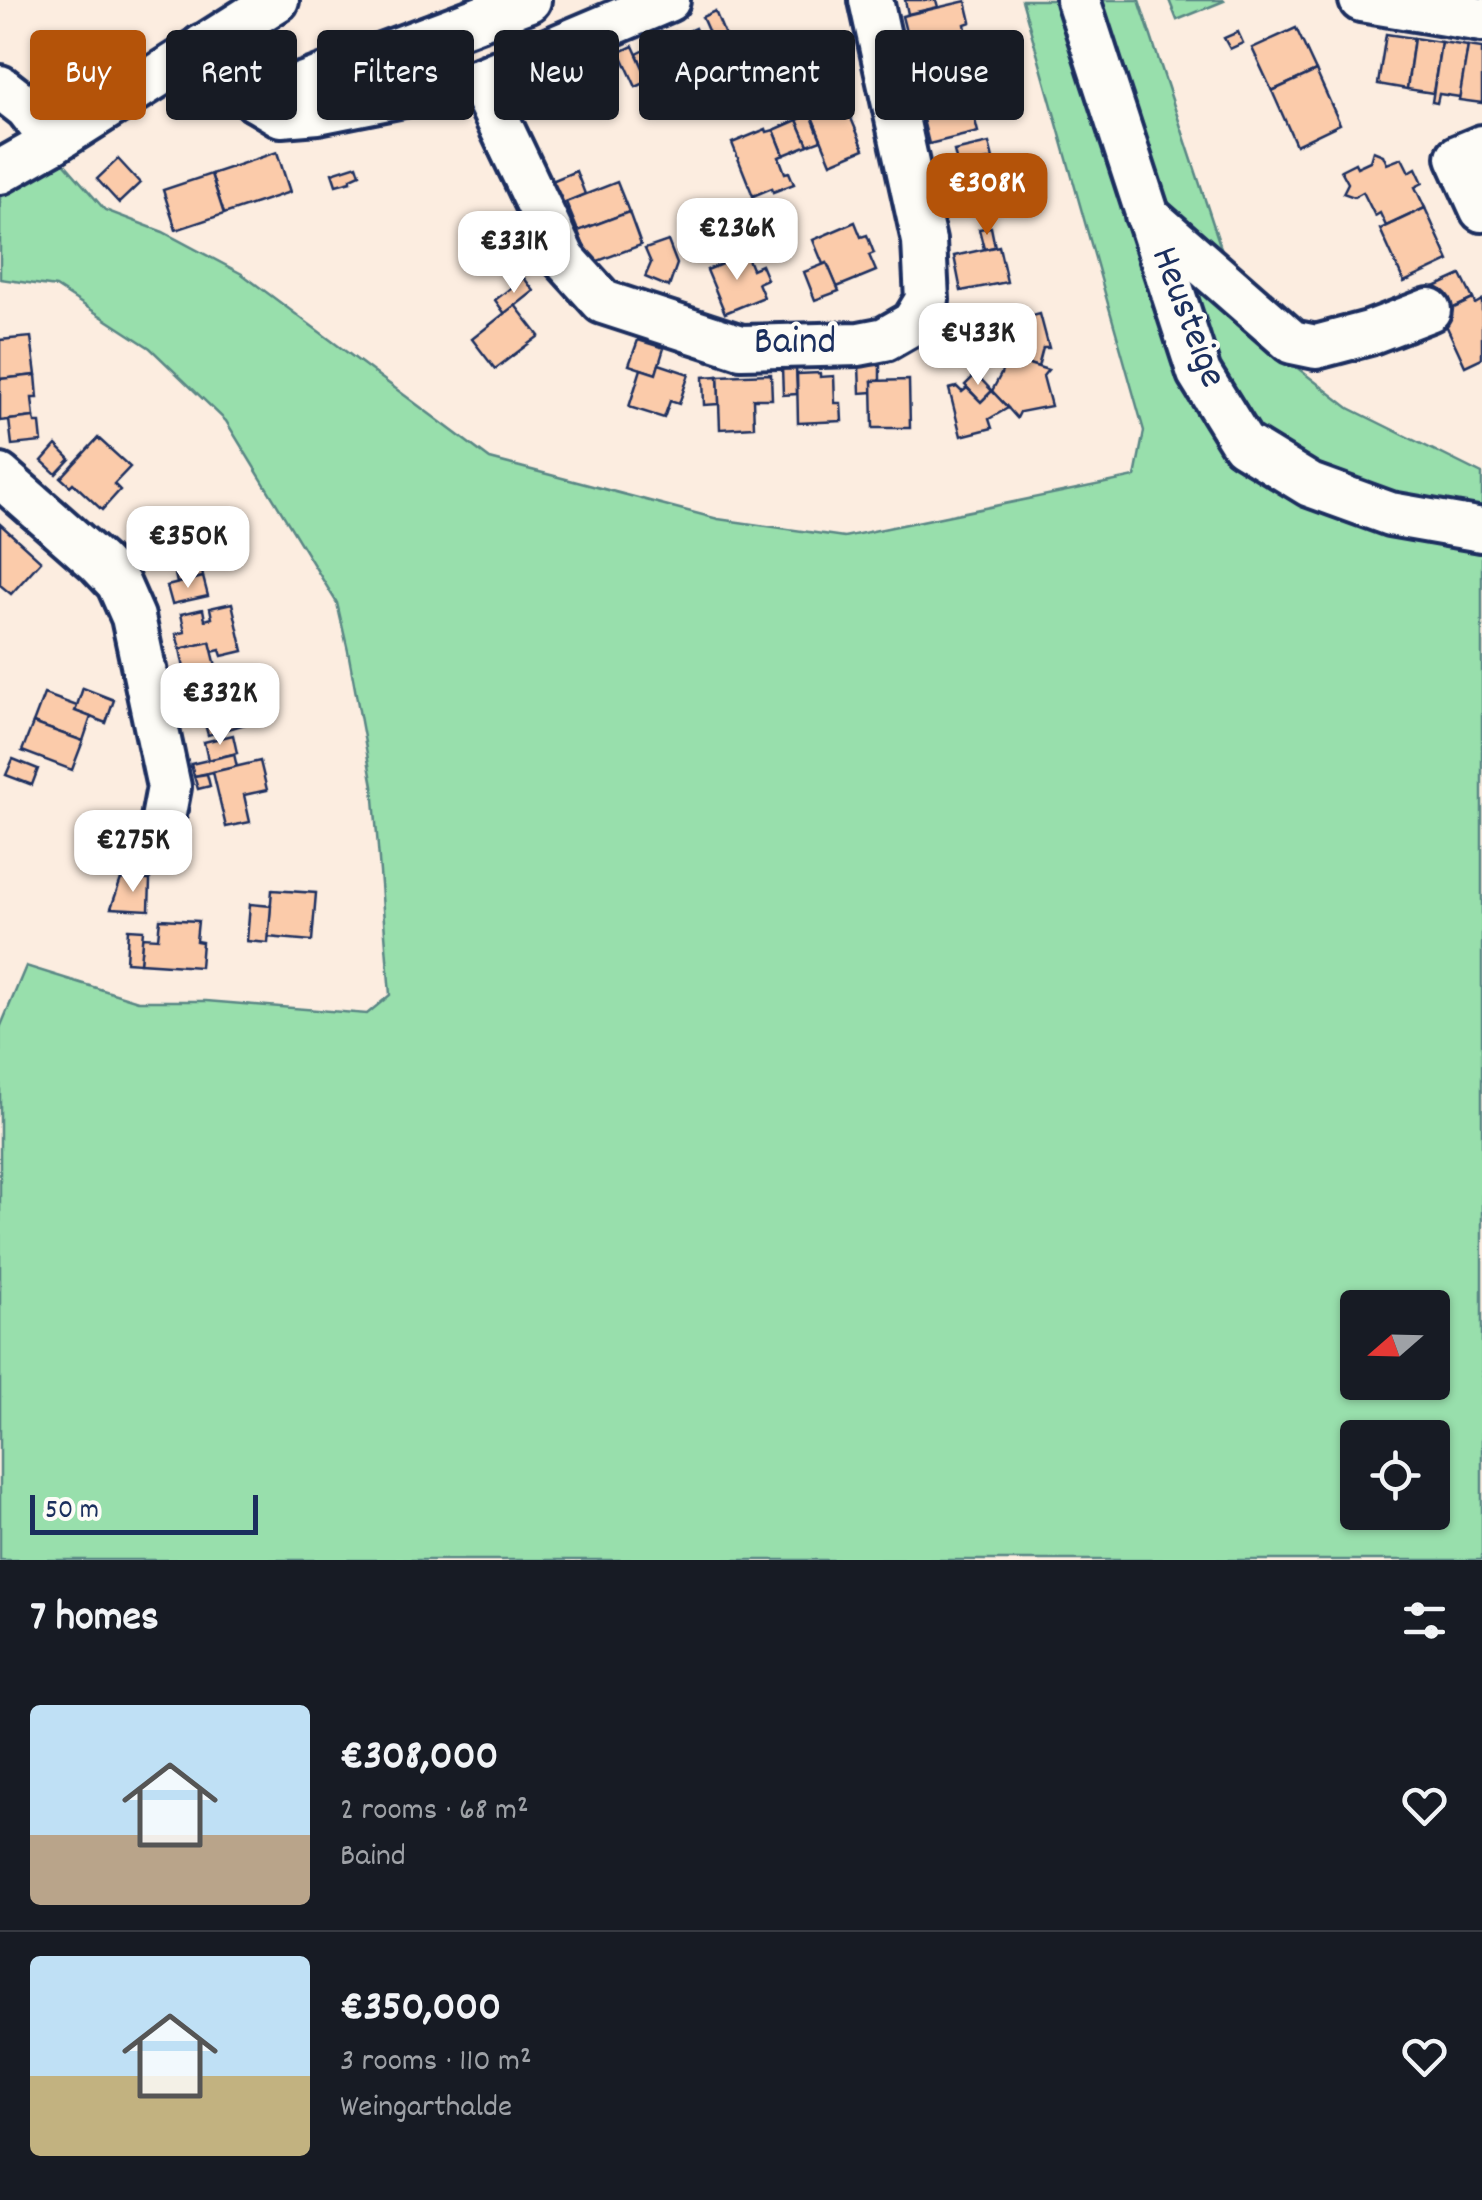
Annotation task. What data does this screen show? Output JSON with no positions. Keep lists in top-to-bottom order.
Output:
{
  "streets": {
    "street": ["Heusteige", "Baind"]
  },
  "scale_bar": "50 m",
  "north": "left",
  "page": {
    "chip": [
      "Buy",
      "Rent",
      "Filters",
      "New",
      "Apartment",
      "House"
    ],
    "price": [
      "€308K",
      "€236K",
      "€331K",
      "€433K",
      "€350K",
      "€332K",
      "€275K"
    ],
    "scale": "50 m",
    "heading": "7 homes",
    "list": [
      {
        "name": "€308,000",
        "note": "2 rooms · 68 m² · Baind"
      },
      {
        "name": "€350,000",
        "note": "3 rooms · 110 m² · Weingarthalde"
      }
    ]
  }
}
